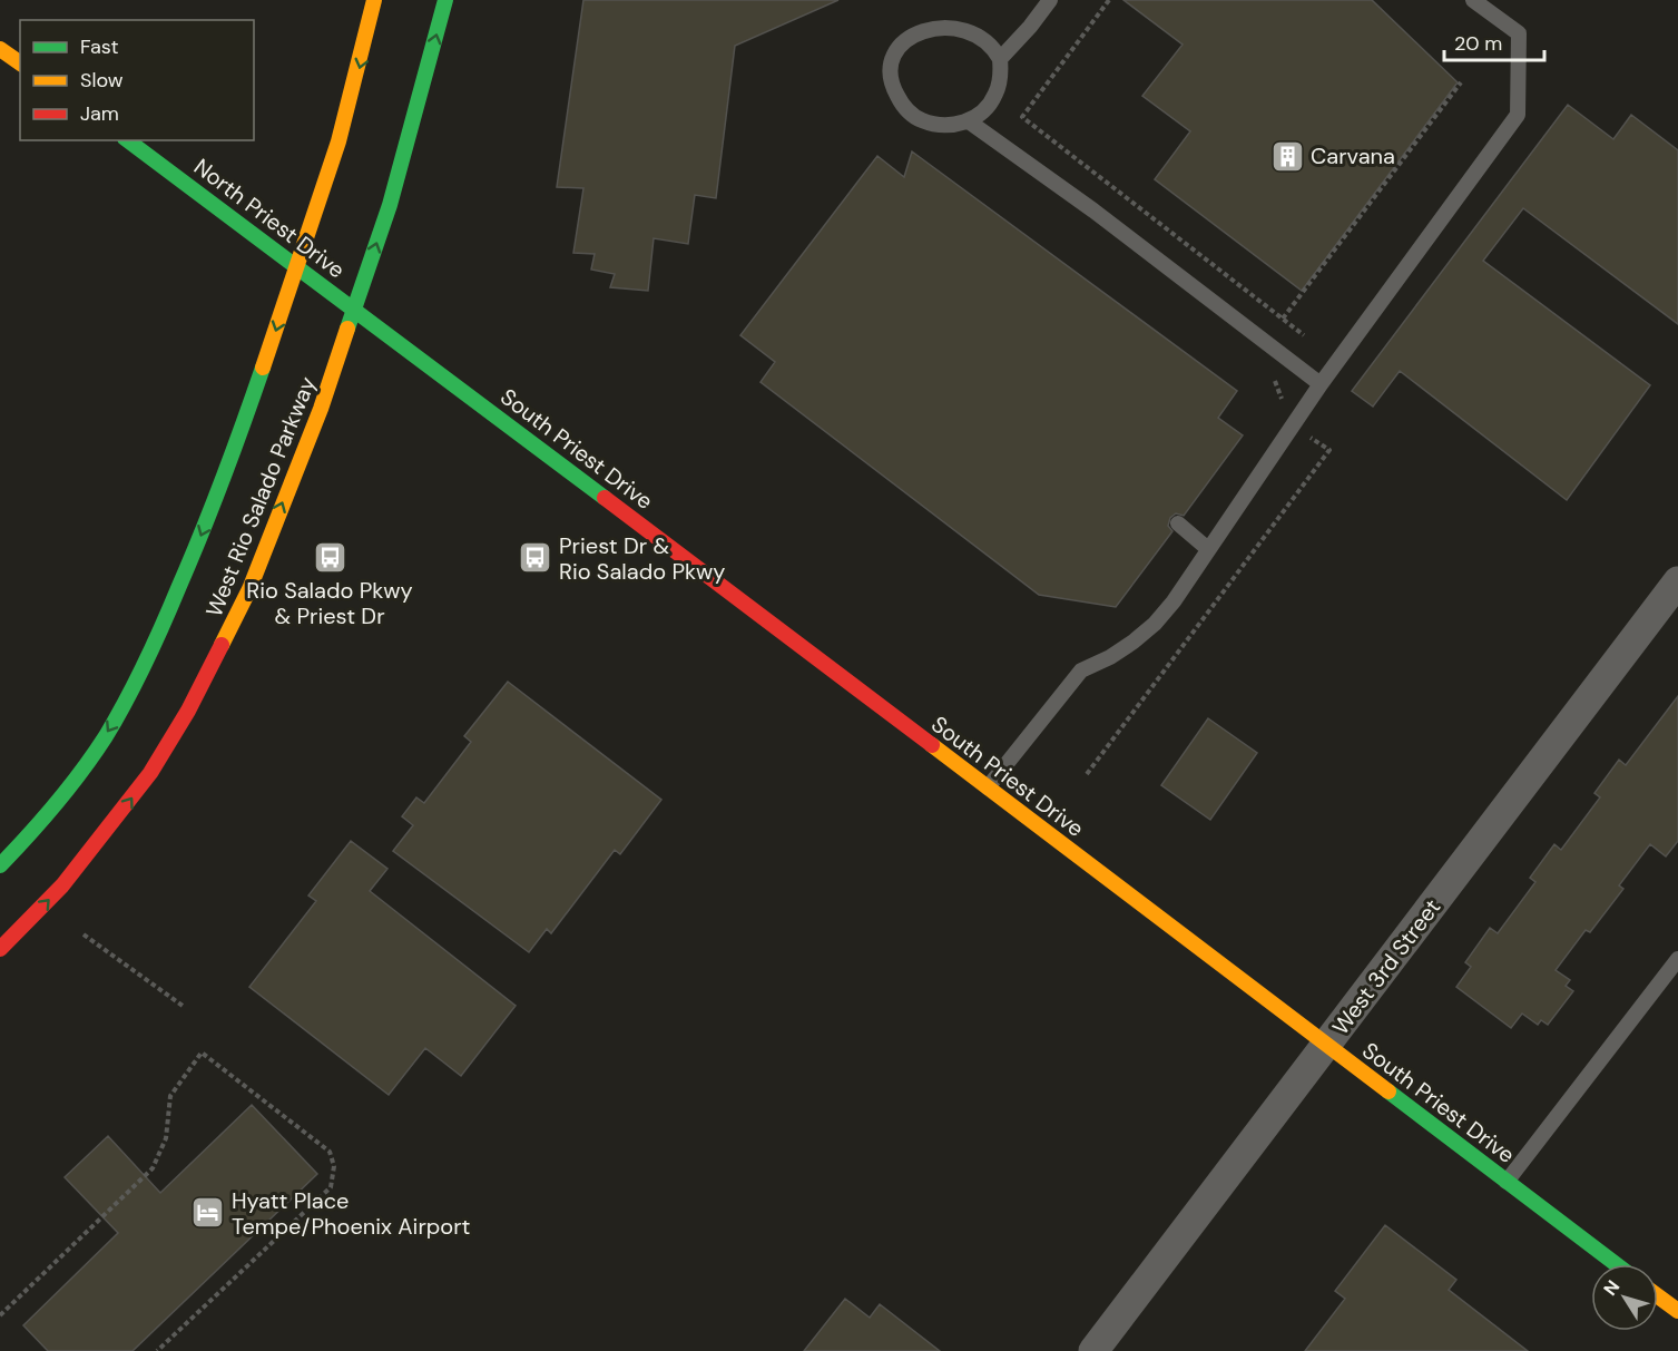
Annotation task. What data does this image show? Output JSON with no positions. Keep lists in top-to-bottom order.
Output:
{
  "streets": {
    "main road": ["North Priest Drive", "South Priest Drive", "West Rio Salado Parkway"],
    "street": ["West 3rd Street"]
  },
  "crossings": [
    ["North Priest Drive", "South Priest Drive"],
    ["North Priest Drive", "West Rio Salado Parkway"],
    ["South Priest Drive", "West Rio Salado Parkway"],
    ["South Priest Drive", "West 3rd Street"]
  ],
  "places": {
    "building": ["Carvana"],
    "bus stop": ["Rio Salado Pkwy & Priest Dr", "Priest Dr & Rio Salado Pkwy"],
    "hotel": ["Hyatt Place Tempe/Phoenix Airport"]
  },
  "legend": ["Fast", "Slow", "Jam"],
  "scale_bar": "20 m",
  "north": "top left"
}
